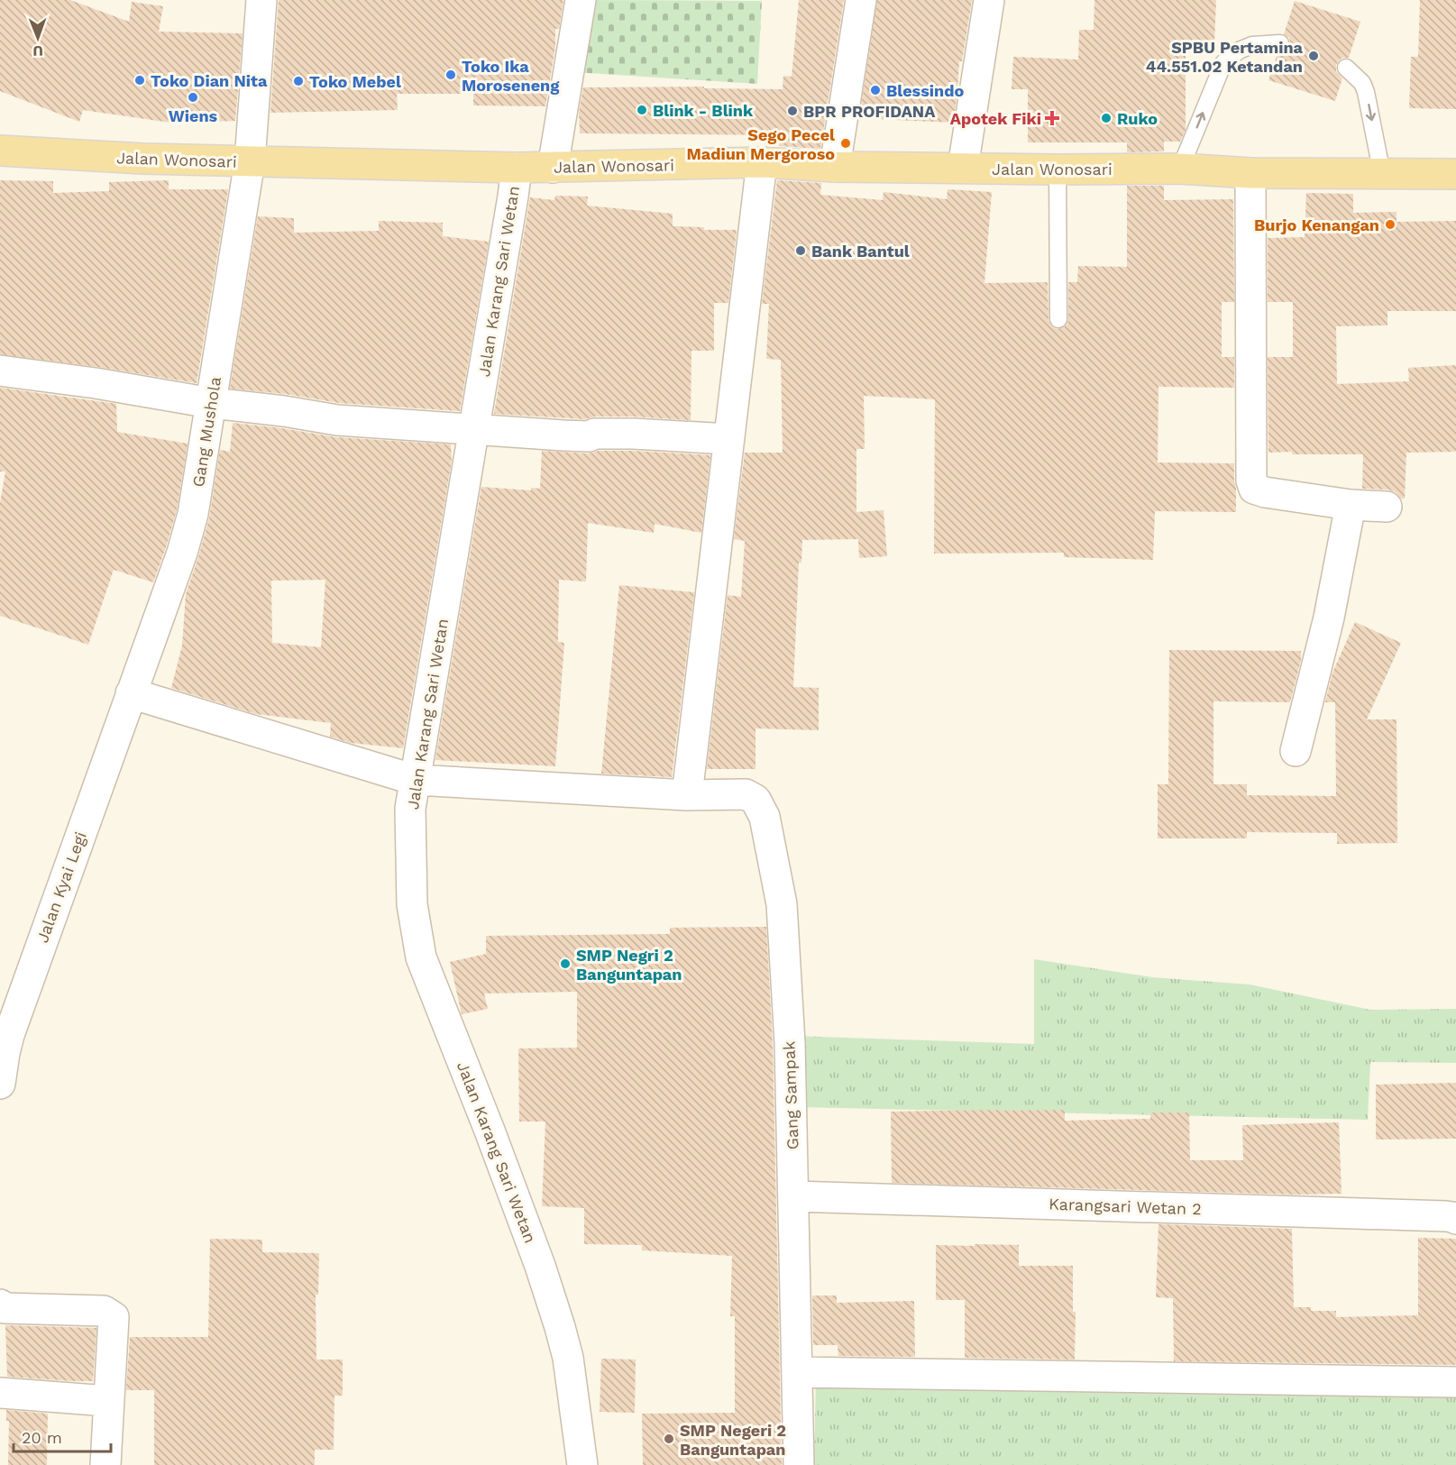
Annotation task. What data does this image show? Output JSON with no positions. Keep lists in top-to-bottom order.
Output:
{
  "streets": {
    "main road": ["Jalan Wonosari"],
    "street": [
      "Jalan Karang Sari Wetan",
      "Gang Mushola",
      "Jalan Kyai Legi",
      "Gang Sampak",
      "Karangsari Wetan 2"
    ]
  },
  "crossings": [
    ["Jalan Wonosari", "Jalan Karang Sari Wetan"],
    ["Jalan Wonosari", "Gang Mushola"],
    ["Jalan Karang Sari Wetan", "Gang Sampak"],
    ["Gang Mushola", "Jalan Kyai Legi"],
    ["Gang Mushola", "Gang Sampak"],
    ["Jalan Kyai Legi", "Gang Sampak"],
    ["Gang Sampak", "Karangsari Wetan 2"]
  ],
  "places": {
    "other": [
      "SPBU Pertamina 44.551.02 Ketandan",
      "Toko Ika Moroseneng",
      "Toko Dian Nita",
      "Toko Mebel",
      "Blessindo",
      "Wiens",
      "Blink - Blink",
      "BPR PROFIDANA",
      "Ruko",
      "Sego Pecel Madiun Mergoroso",
      "Burjo Kenangan",
      "Bank Bantul",
      "SMP Negri 2 Banguntapan",
      "SMP Negeri 2 Banguntapan"
    ],
    "health": ["Apotek Fiki"]
  },
  "scale_bar": "20 m",
  "north": "bottom"
}
